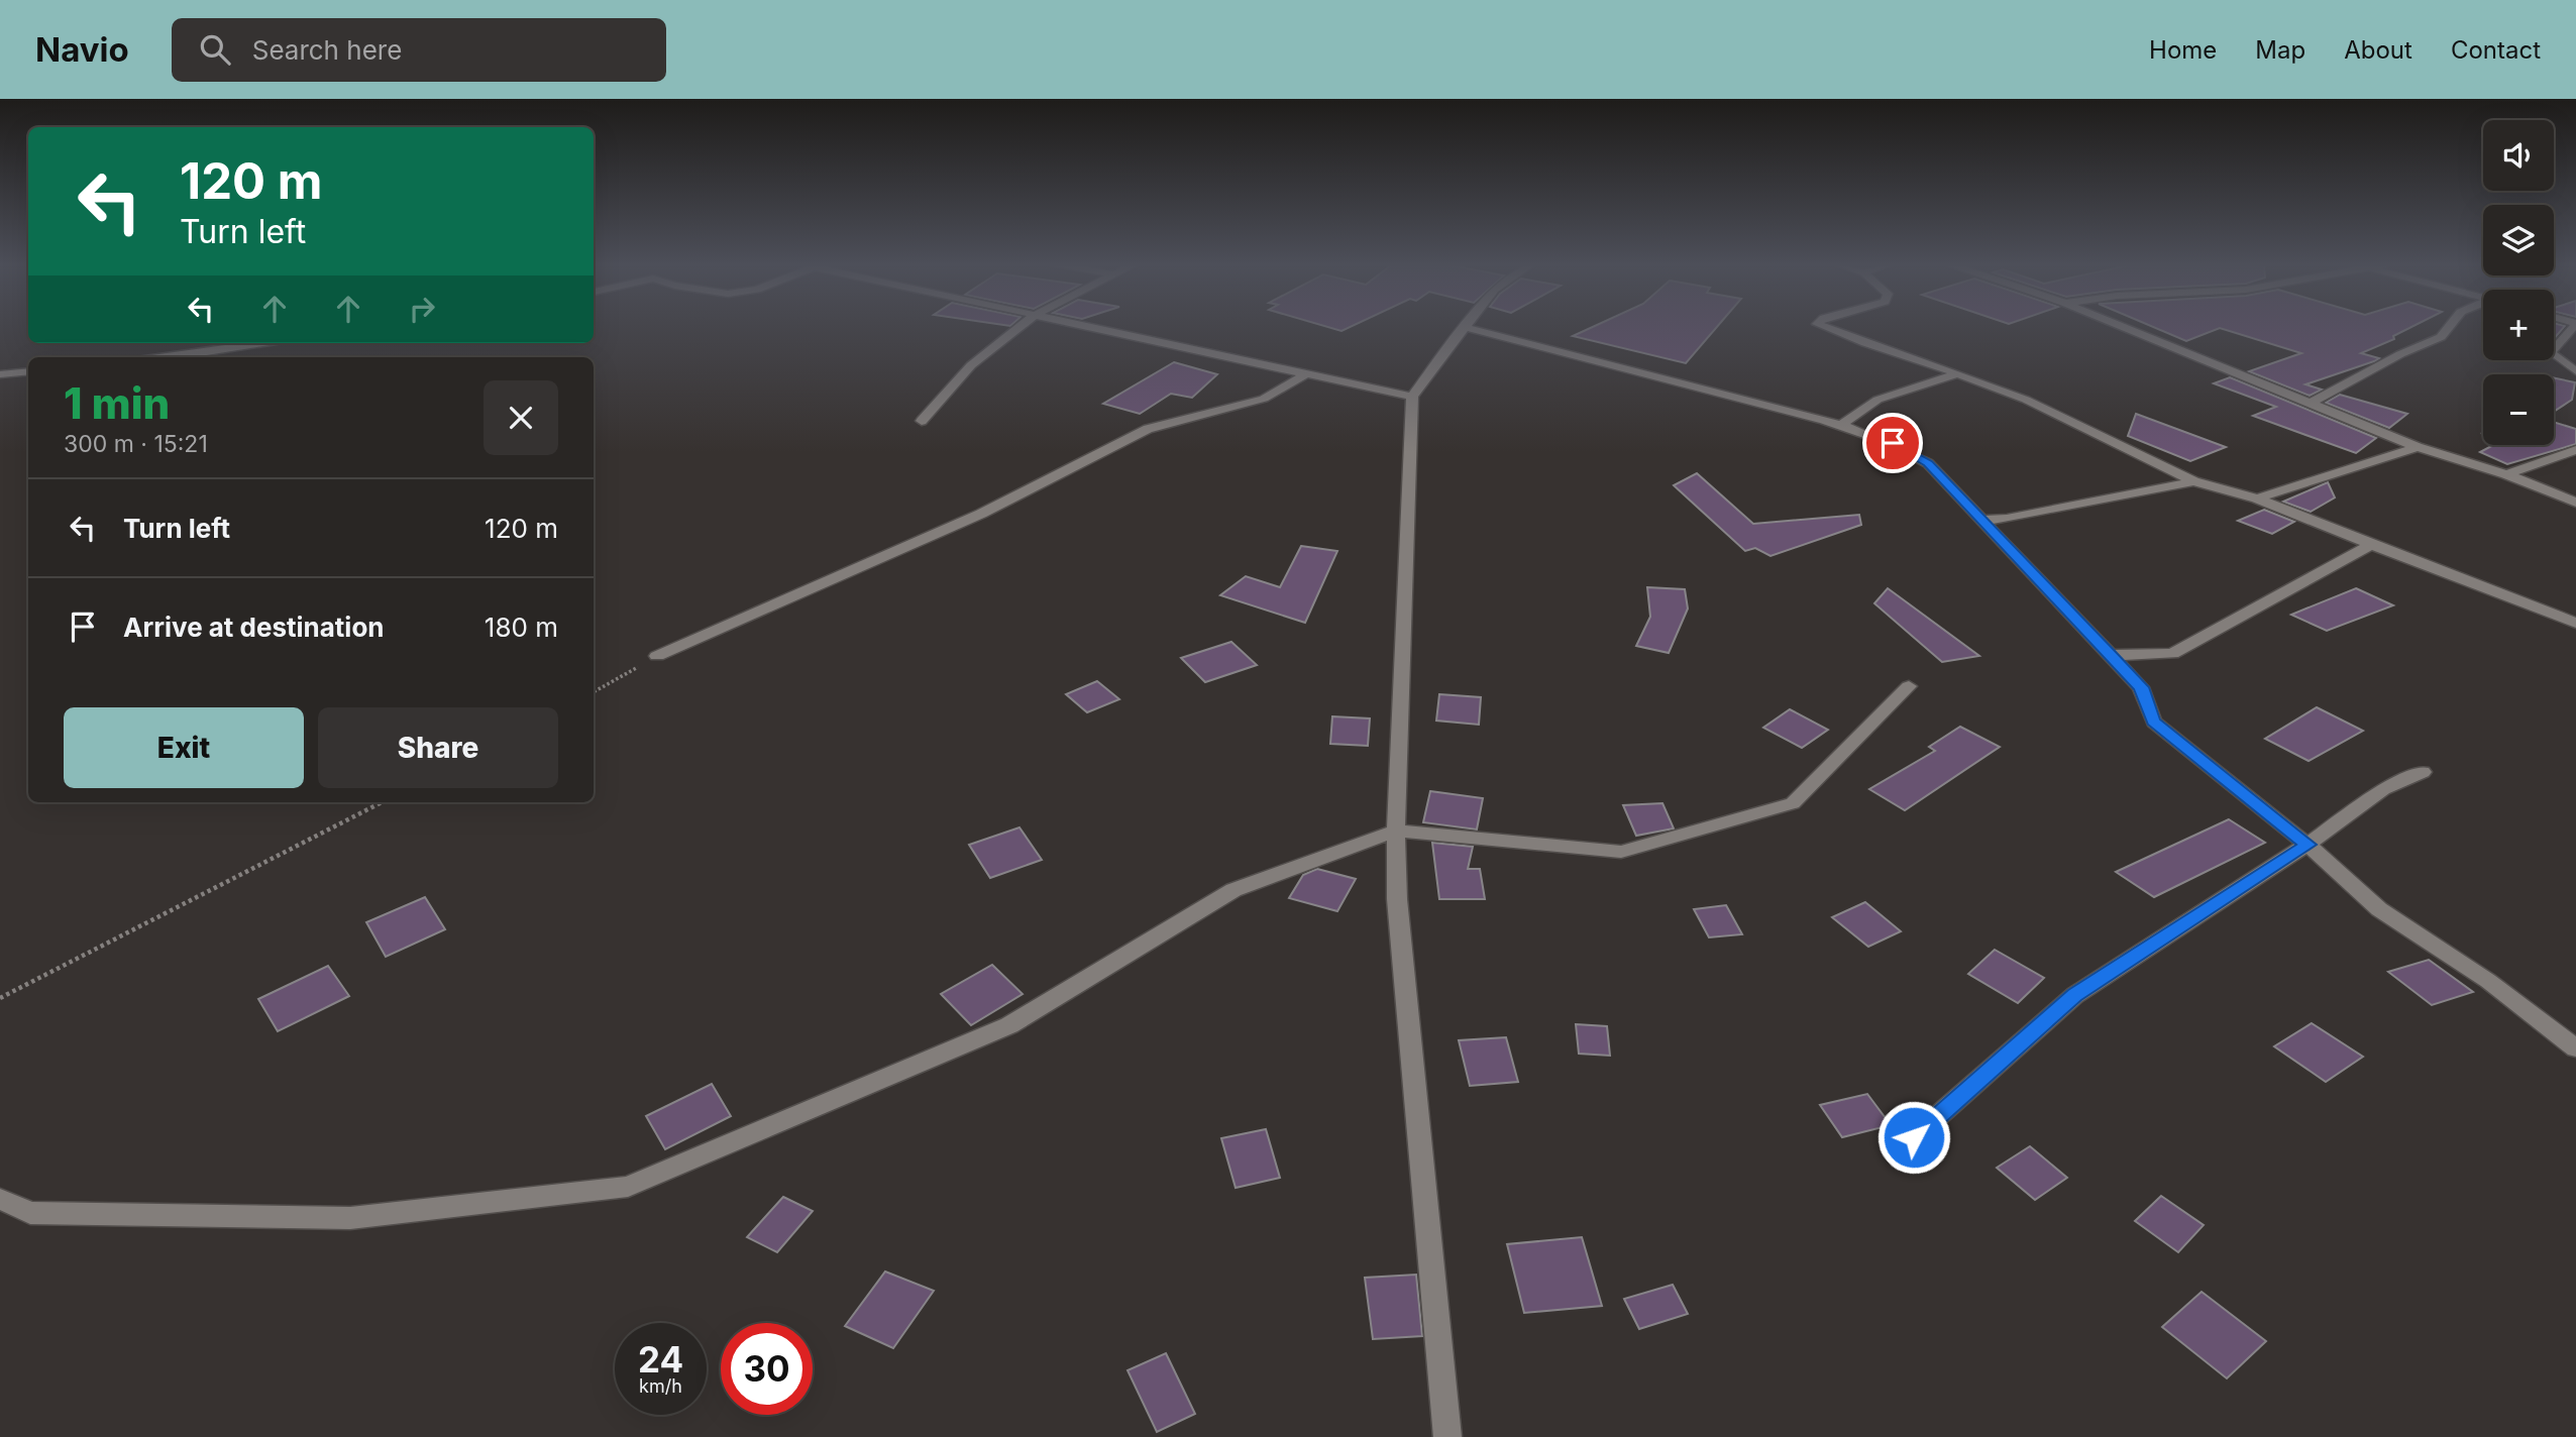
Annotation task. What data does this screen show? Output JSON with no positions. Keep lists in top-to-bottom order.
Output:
{
  "page": {
    "header": "Navio",
    "search": "Search here",
    "nav": [
      "Home",
      "Map",
      "About",
      "Contact"
    ],
    "map_buttons": ["+", "−"],
    "turn": ["120 m", "Turn left"],
    "heading": ["1 min", "300 m · 15:21"],
    "list": [
      {
        "name": "Turn left",
        "value": "120 m"
      },
      {
        "name": "Arrive at destination",
        "value": "180 m"
      }
    ],
    "buttons": ["Exit", "Share"],
    "speed": "24 km/h",
    "limit": "30"
  }
}
